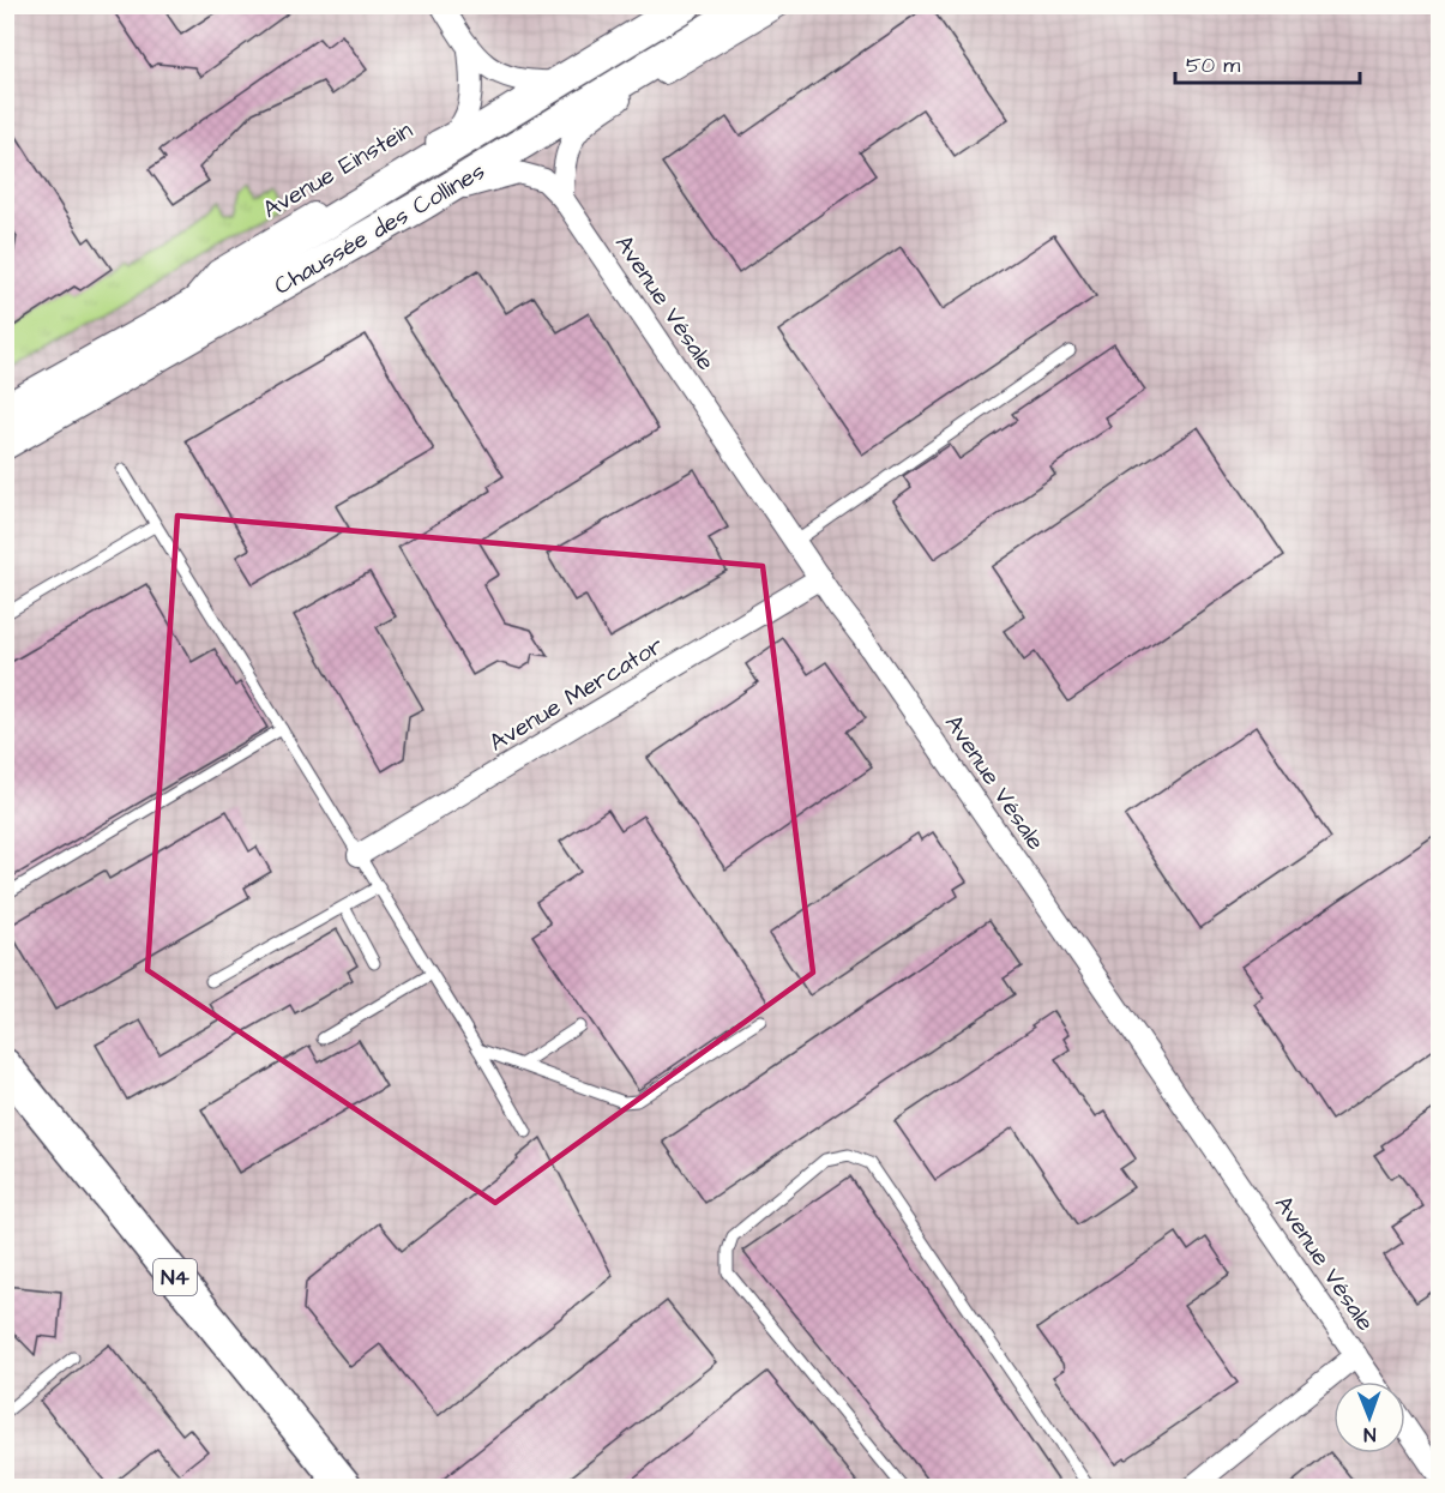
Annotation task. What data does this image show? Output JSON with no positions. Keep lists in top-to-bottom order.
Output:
{
  "streets": {
    "main road": ["Chaussée des Collines", "N4"],
    "street": ["Avenue Einstein", "Avenue Vésale", "Avenue Mercator"]
  },
  "crossings": [
    ["Avenue Einstein", "Chaussée des Collines"],
    ["Chaussée des Collines", "Avenue Vésale"],
    ["Avenue Vésale", "Avenue Mercator"]
  ],
  "scale_bar": "50 m",
  "north": "bottom"
}
